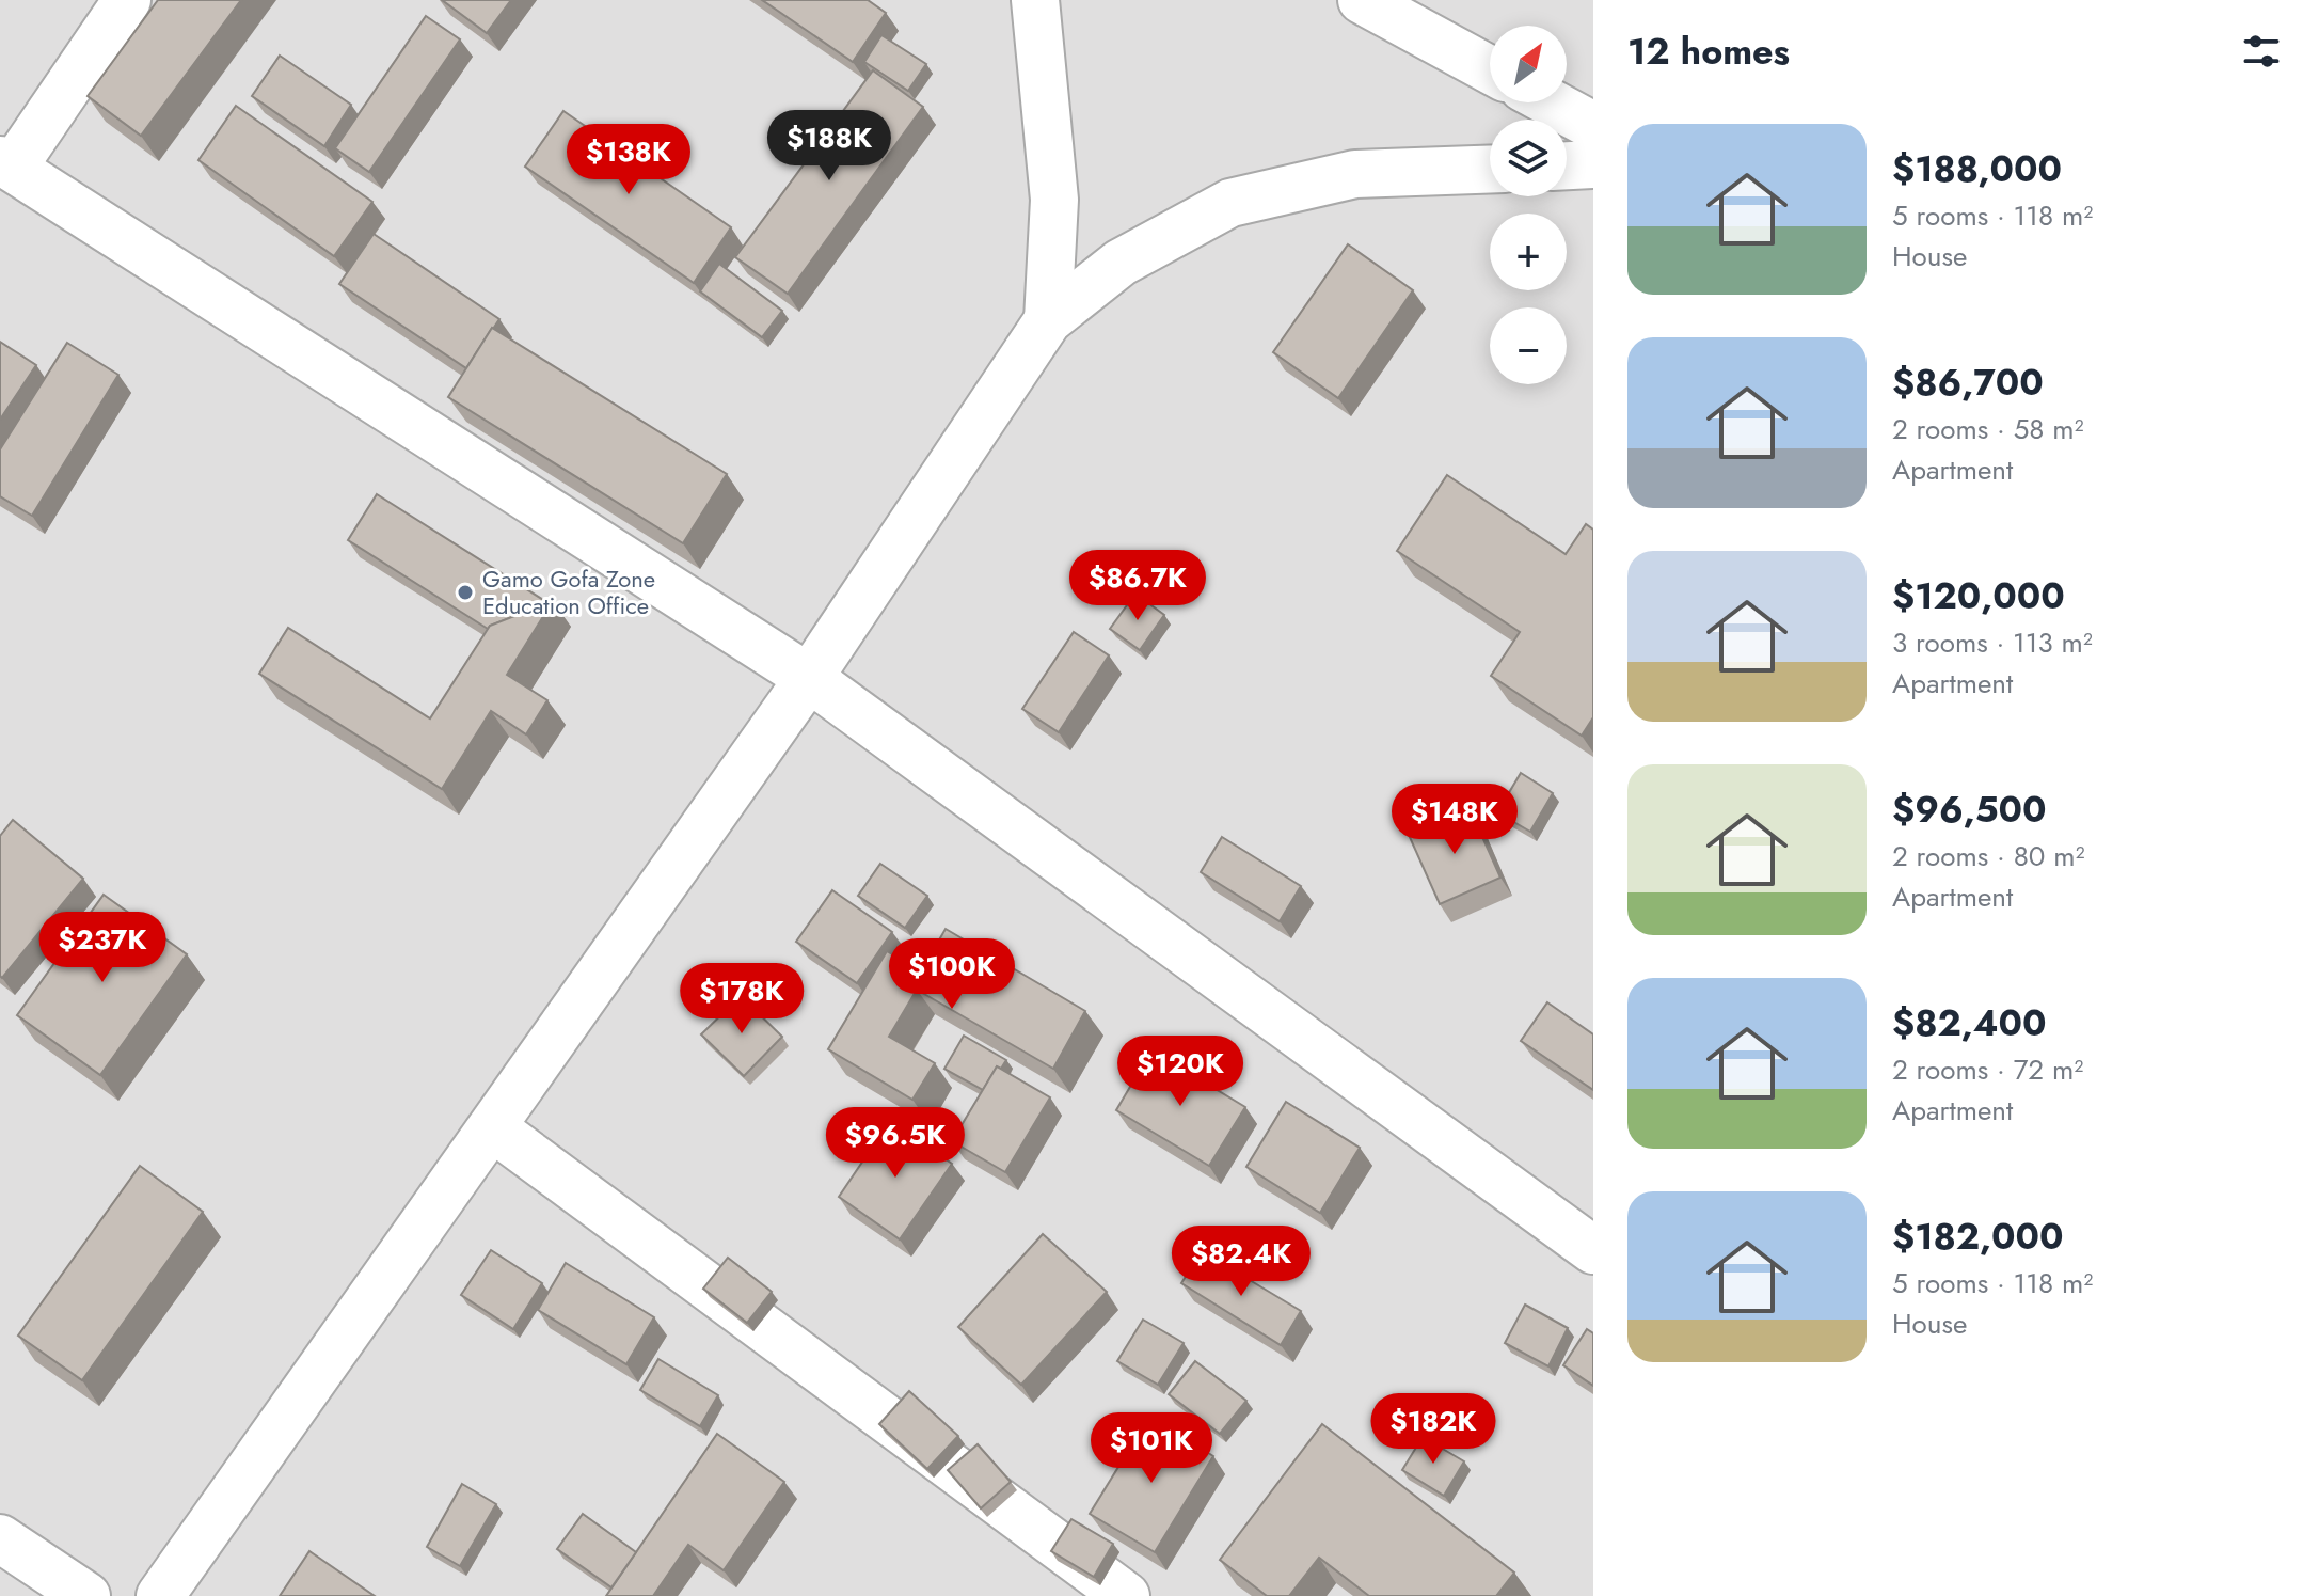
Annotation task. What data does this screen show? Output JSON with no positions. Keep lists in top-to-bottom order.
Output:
{
  "places": ["Gamo Gofa Zone Education Office"],
  "north": "top right",
  "page": {
    "heading": "12 homes",
    "map_buttons": ["+", "−"],
    "list": [
      {
        "name": "$188,000",
        "note": "5 rooms · 118 m² · House"
      },
      {
        "name": "$86,700",
        "note": "2 rooms · 58 m² · Apartment"
      },
      {
        "name": "$120,000",
        "note": "3 rooms · 113 m² · Apartment"
      },
      {
        "name": "$96,500",
        "note": "2 rooms · 80 m² · Apartment"
      },
      {
        "name": "$82,400",
        "note": "2 rooms · 72 m² · Apartment"
      },
      {
        "name": "$182,000",
        "note": "5 rooms · 118 m² · House"
      }
    ],
    "price": [
      "$188K",
      "$138K",
      "$86.7K",
      "$148K",
      "$237K",
      "$100K",
      "$178K",
      "$120K",
      "$96.5K",
      "$82.4K",
      "$182K",
      "$101K"
    ]
  }
}
